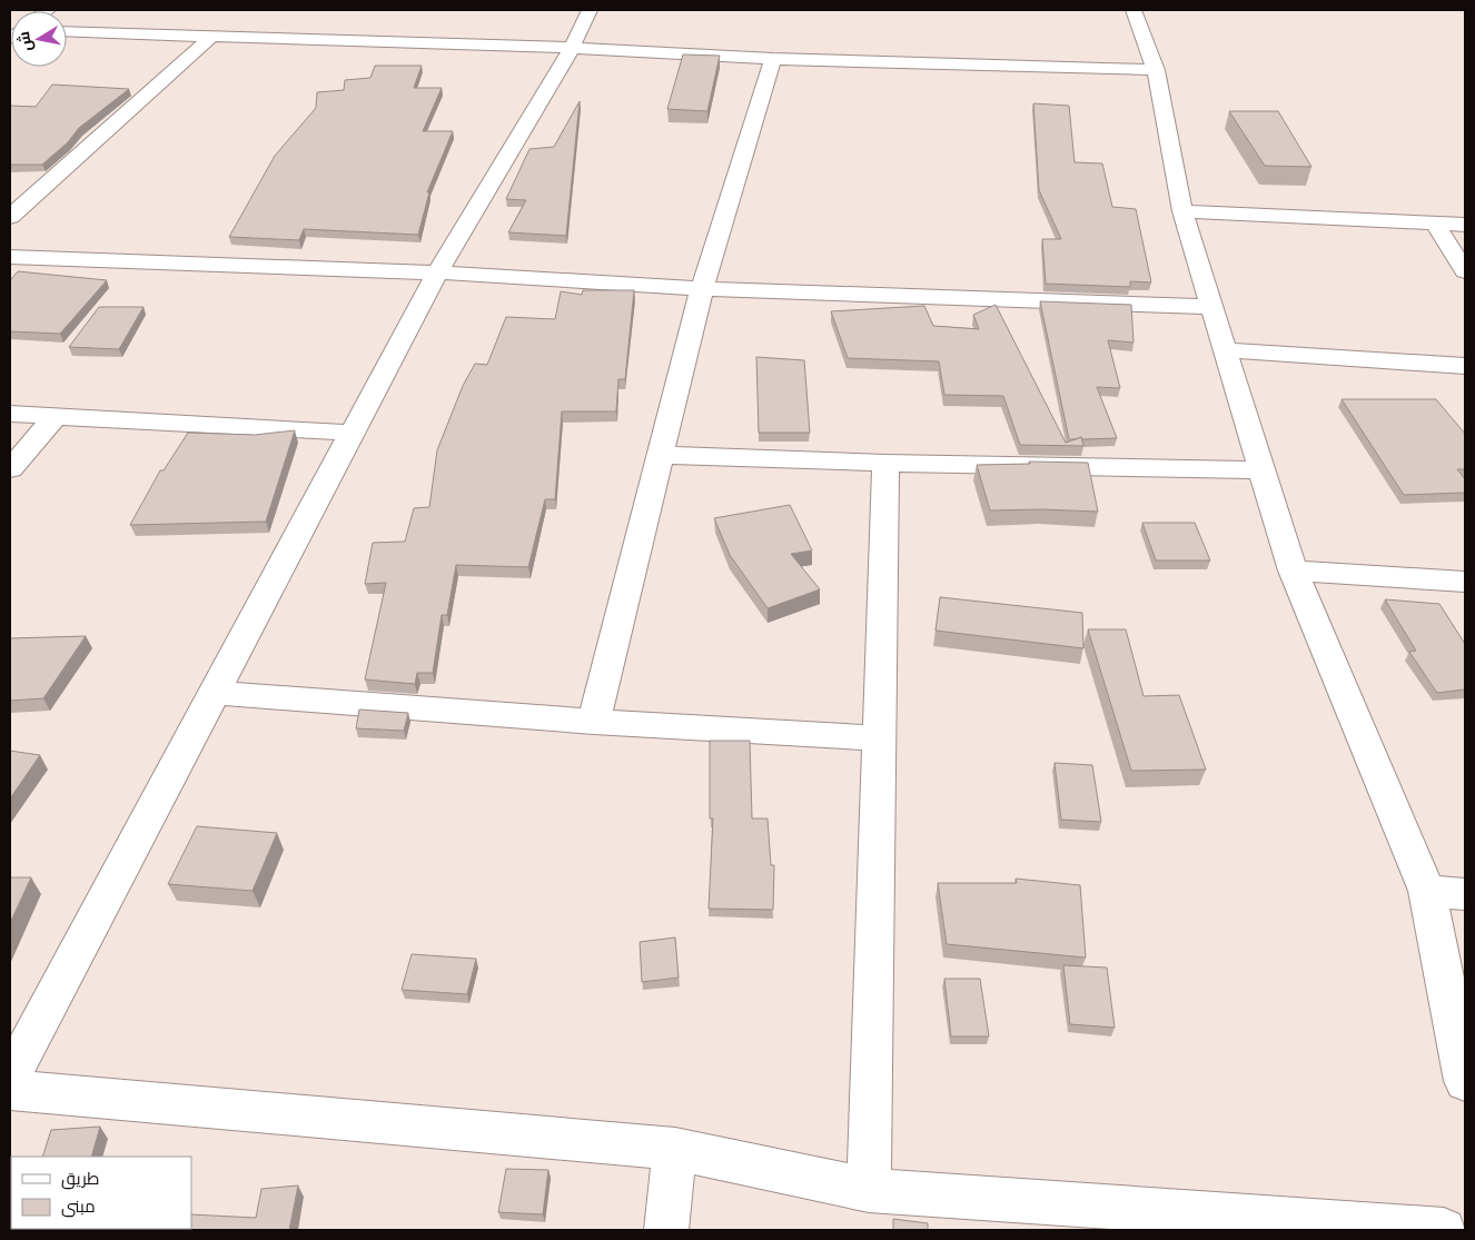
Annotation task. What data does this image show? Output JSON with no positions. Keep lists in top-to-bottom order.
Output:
{
  "legend": ["طريق", "مبنى"],
  "north": "left"
}
